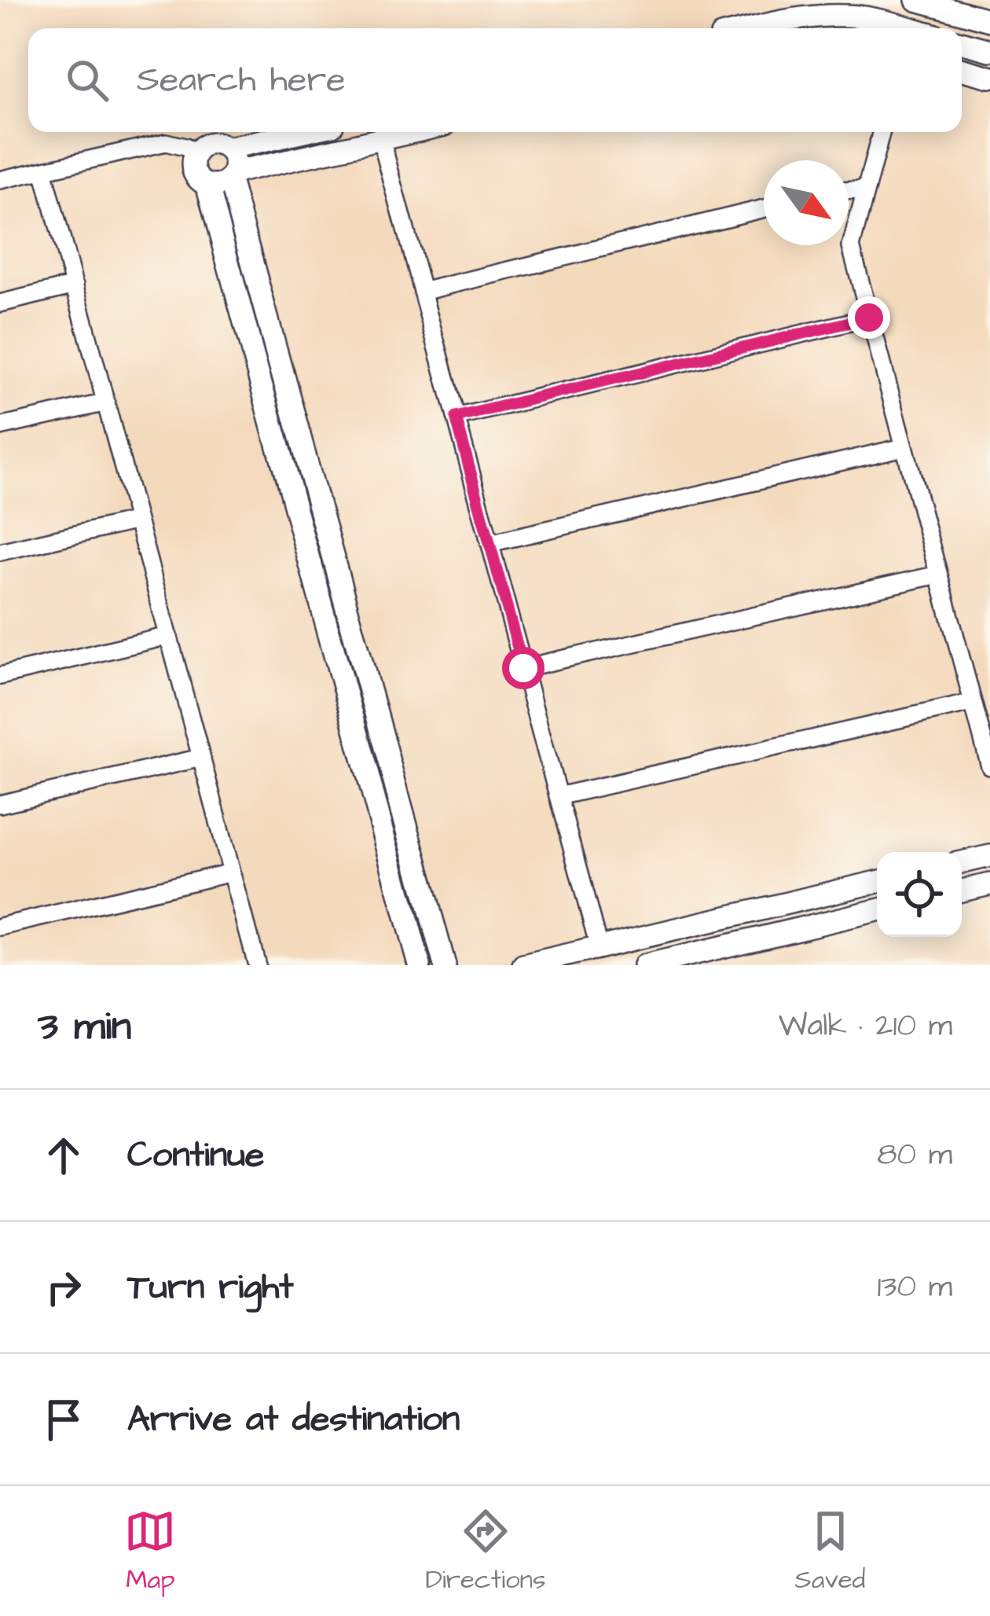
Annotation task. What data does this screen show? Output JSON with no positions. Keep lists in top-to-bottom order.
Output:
{
  "north": "bottom right",
  "page": {
    "search": "Search here",
    "heading": ["3 min", "Walk · 210 m"],
    "list": [
      ["Continue", "80 m"],
      ["Turn right", "130 m"],
      "Arrive at destination"
    ],
    "nav": ["Map", "Directions", "Saved"]
  }
}
